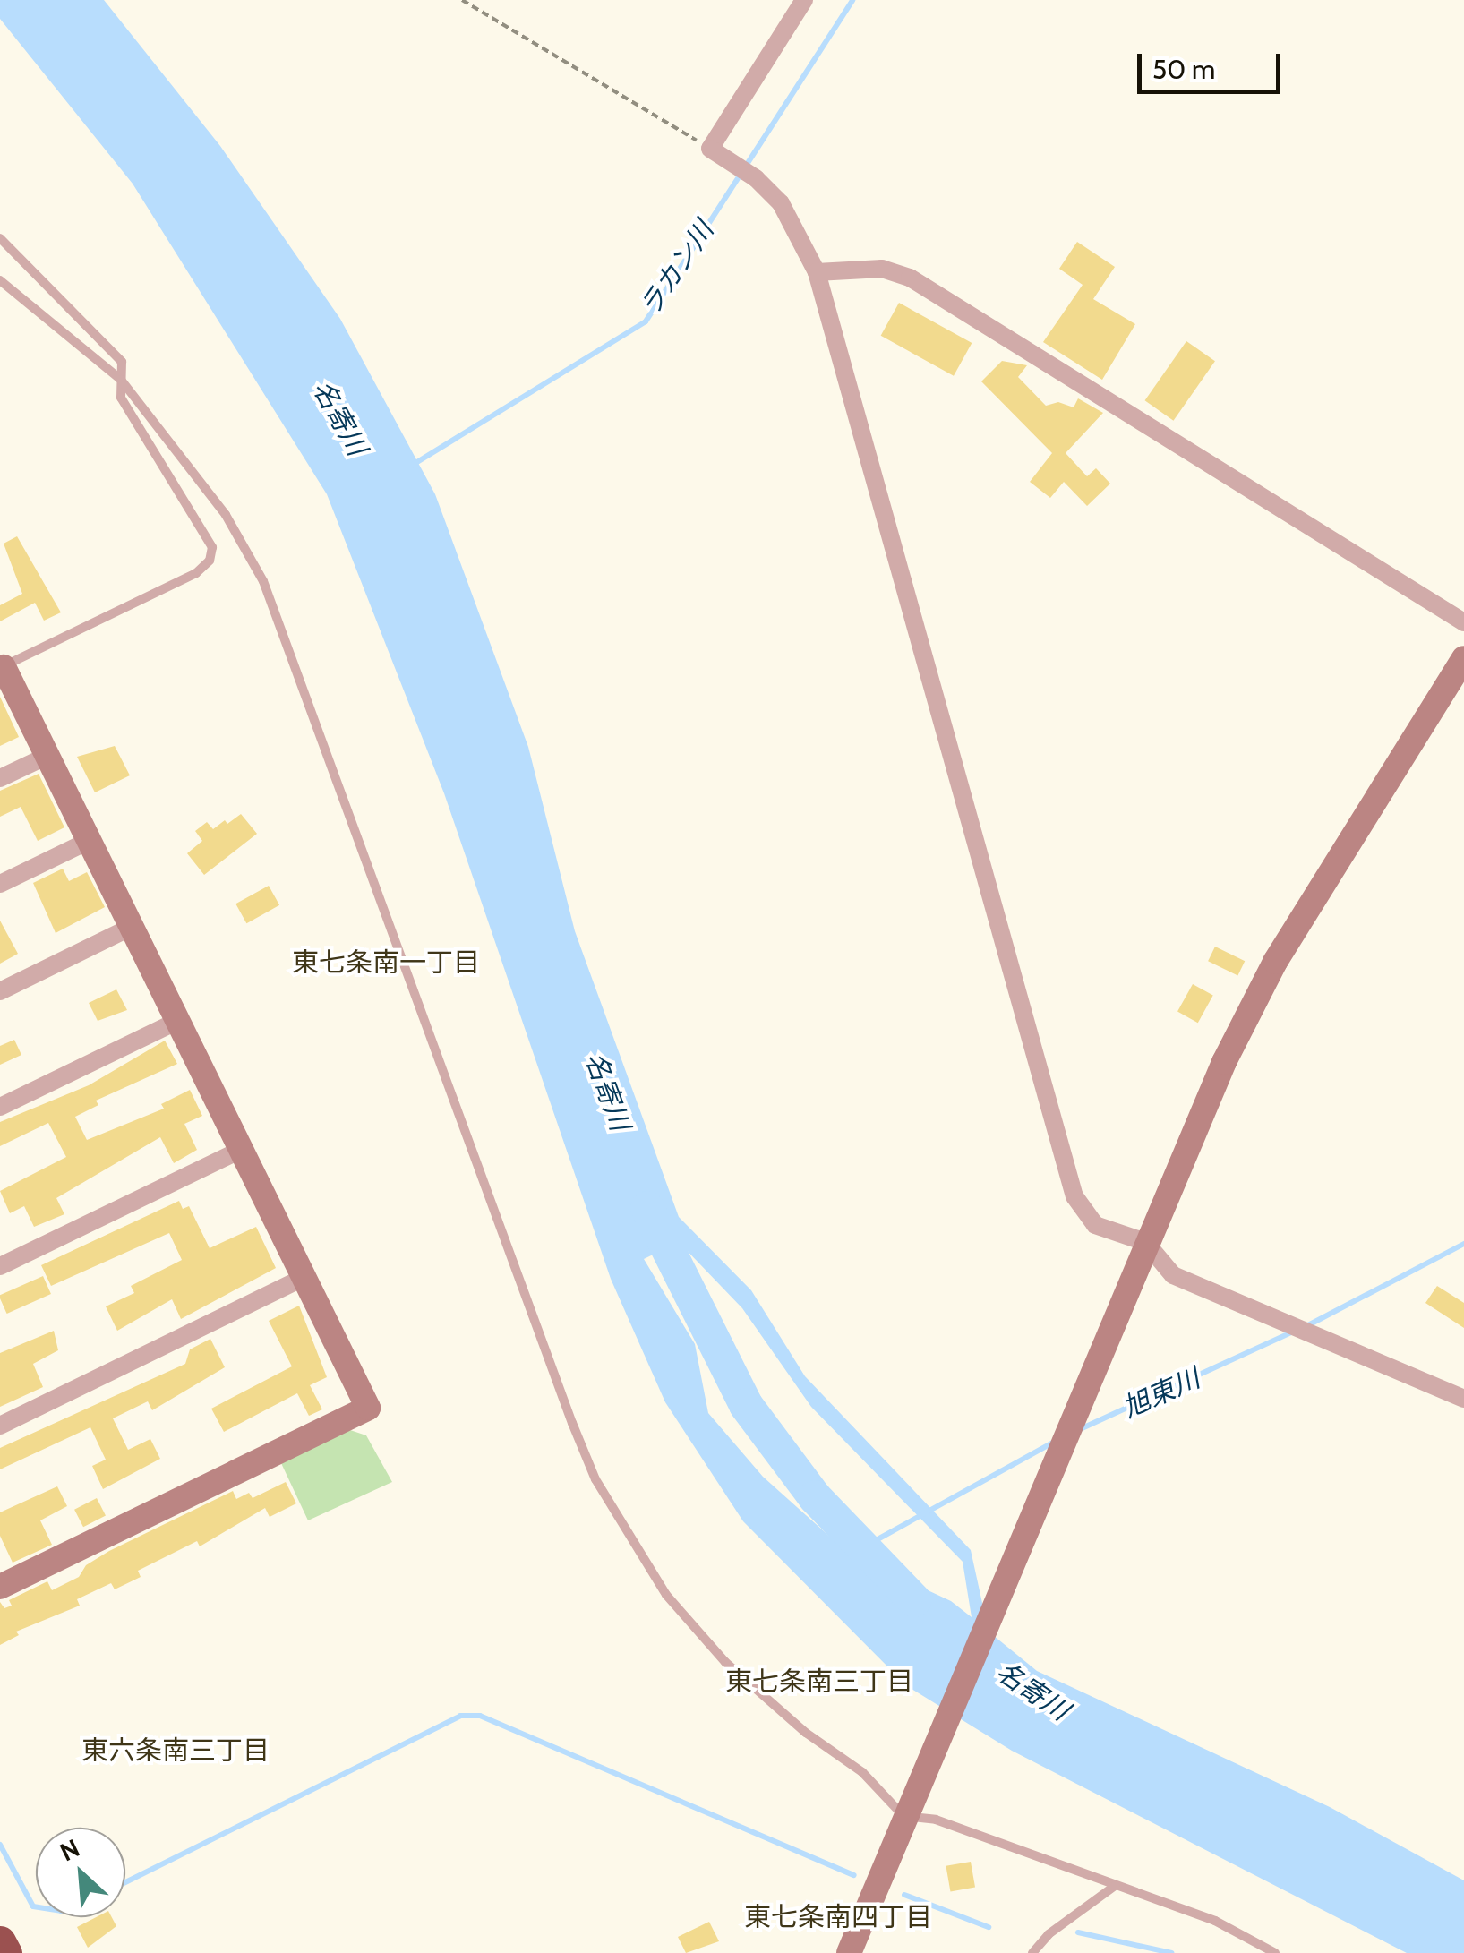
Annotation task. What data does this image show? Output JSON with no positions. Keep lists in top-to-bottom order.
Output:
{
  "districts": [
    "東七条南一丁目",
    "東七条南三丁目",
    "東六条南三丁目",
    "東七条南四丁目"
  ],
  "water": ["ラカン川", "名寄川", "旭東川"],
  "scale_bar": "50 m",
  "north": "top left"
}
